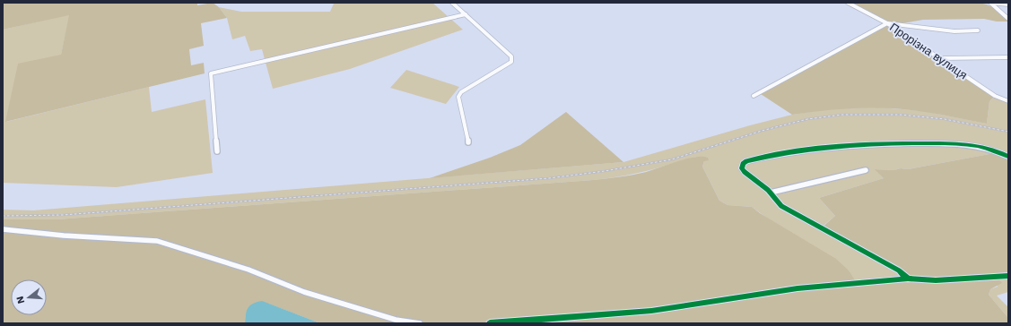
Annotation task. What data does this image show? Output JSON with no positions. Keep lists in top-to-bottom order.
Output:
{
  "streets": {
    "street": ["Прорізна вулиця"]
  },
  "north": "left"
}
